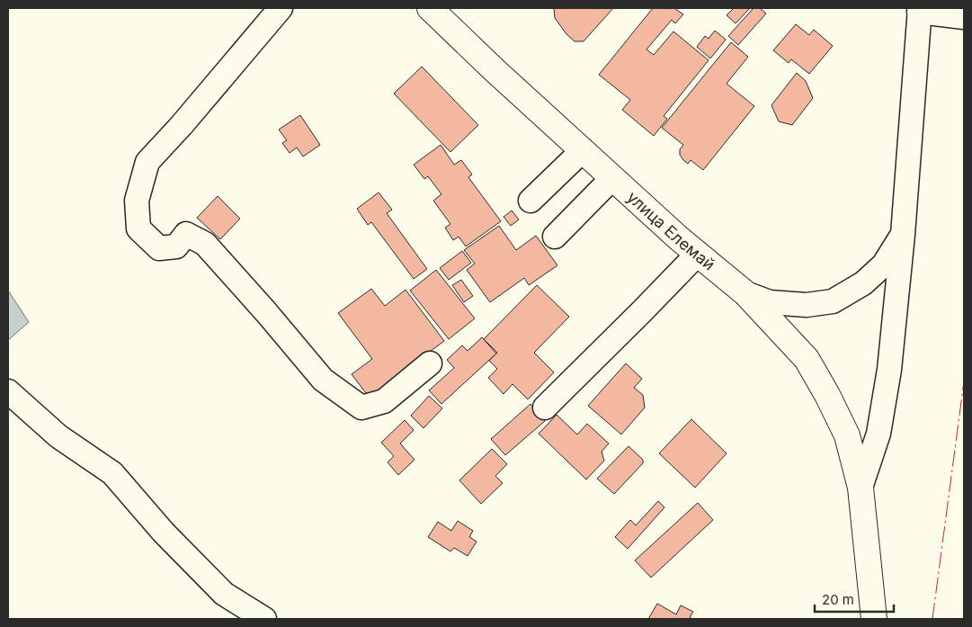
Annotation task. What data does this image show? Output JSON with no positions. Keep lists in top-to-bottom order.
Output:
{
  "streets": {
    "street": ["улица Елемай"]
  },
  "scale_bar": "20 m"
}
